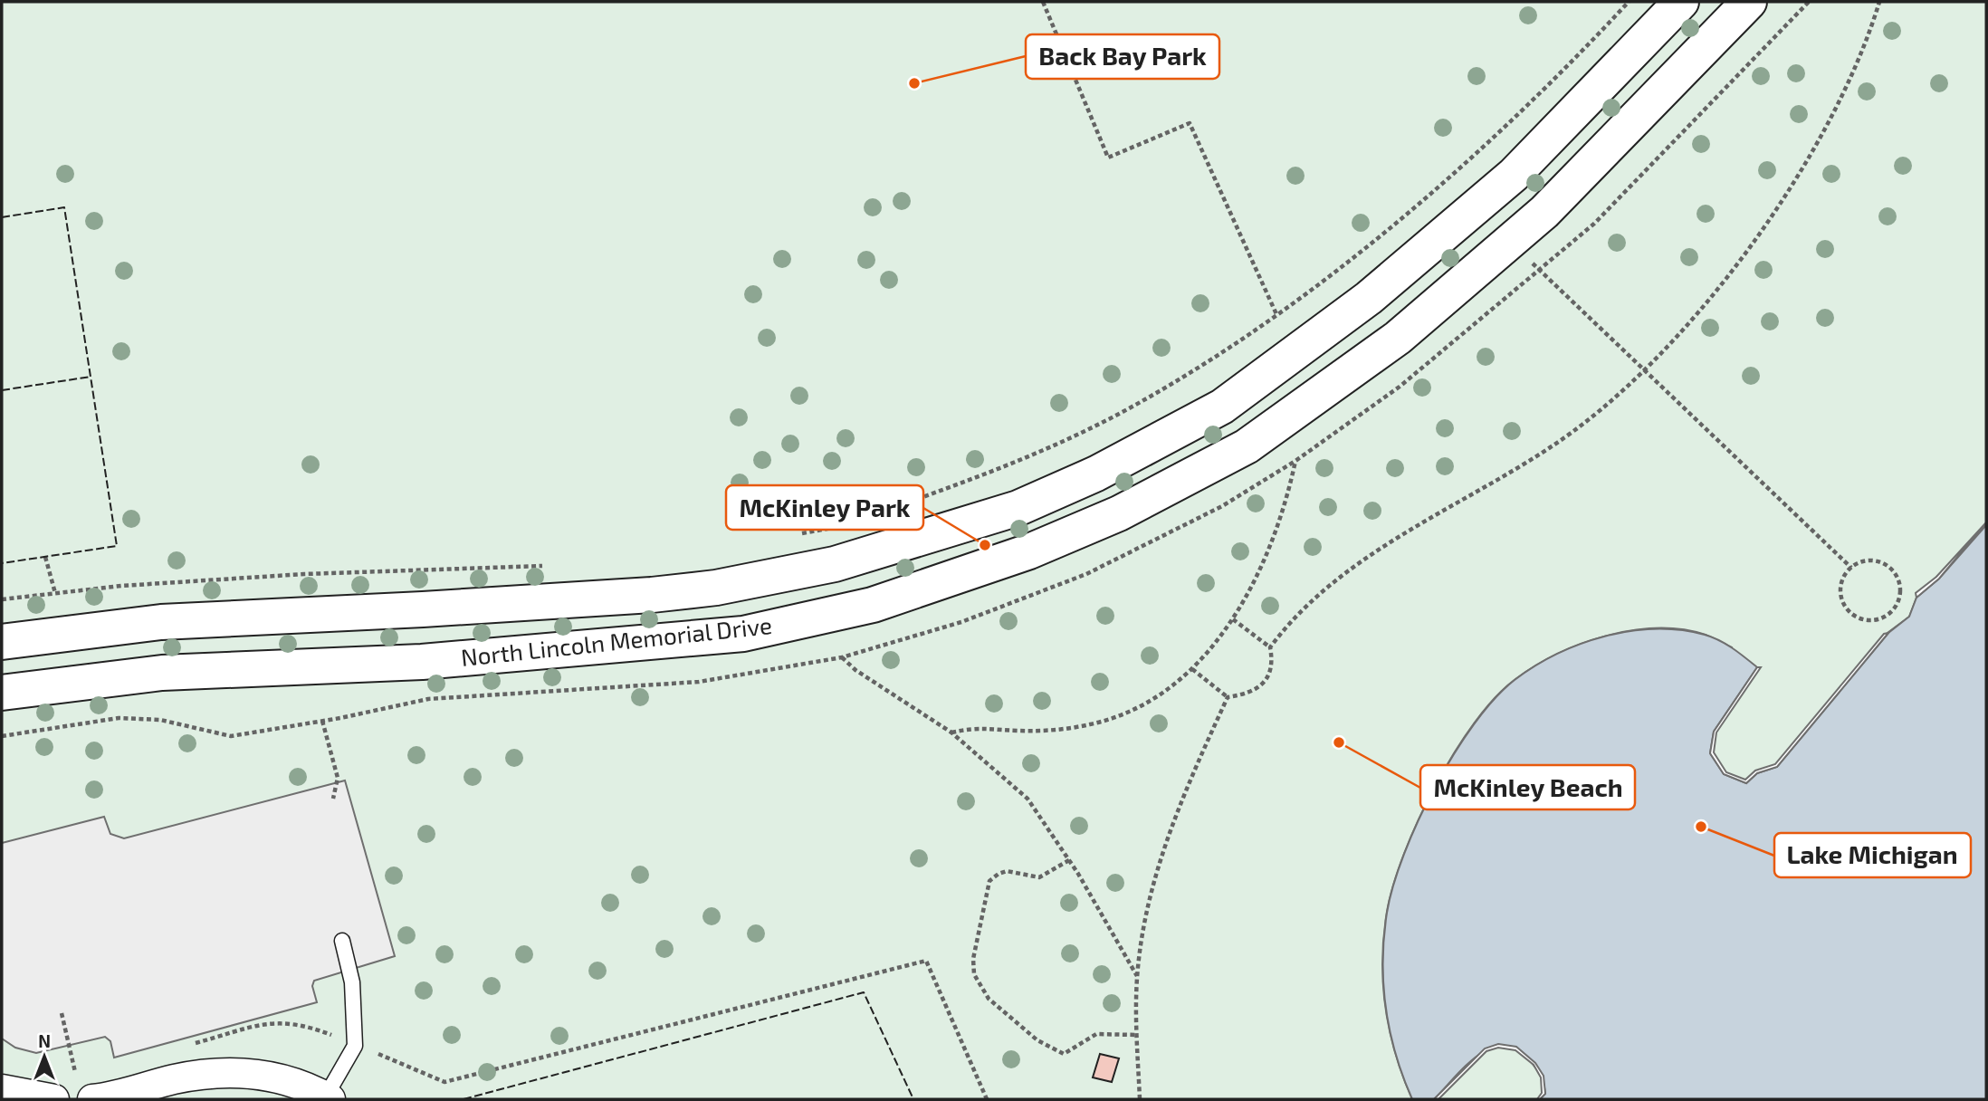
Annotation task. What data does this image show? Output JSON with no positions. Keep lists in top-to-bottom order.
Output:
{
  "streets": {
    "main road": ["North Lincoln Memorial Drive"]
  },
  "places": [
    "Back Bay Park",
    "McKinley Park",
    "McKinley Beach",
    "Lake Michigan"
  ],
  "north": "top"
}
